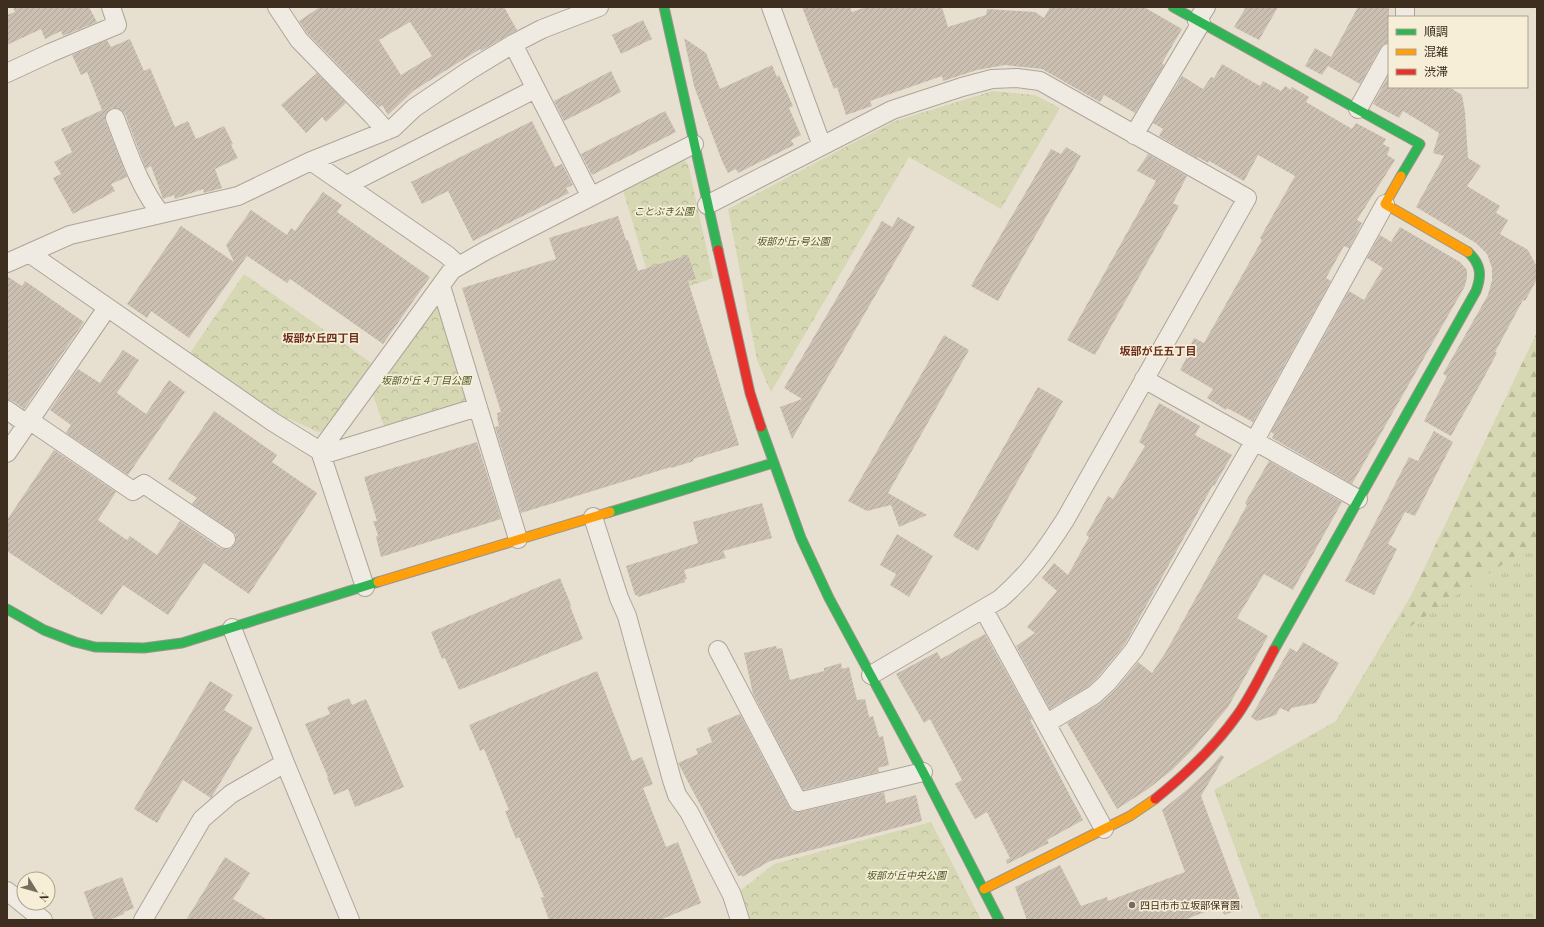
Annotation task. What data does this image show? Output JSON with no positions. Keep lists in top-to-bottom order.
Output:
{
  "districts": ["坂部が丘四丁目", "坂部が丘五丁目"],
  "parks": [
    "ことぶき公園",
    "坂部が丘1号公園",
    "坂部が丘４丁目公園",
    "坂部が丘中央公園"
  ],
  "places": ["四日市市立坂部保育園"],
  "legend": ["順調", "混雑", "渋滞"],
  "north": "bottom right"
}
